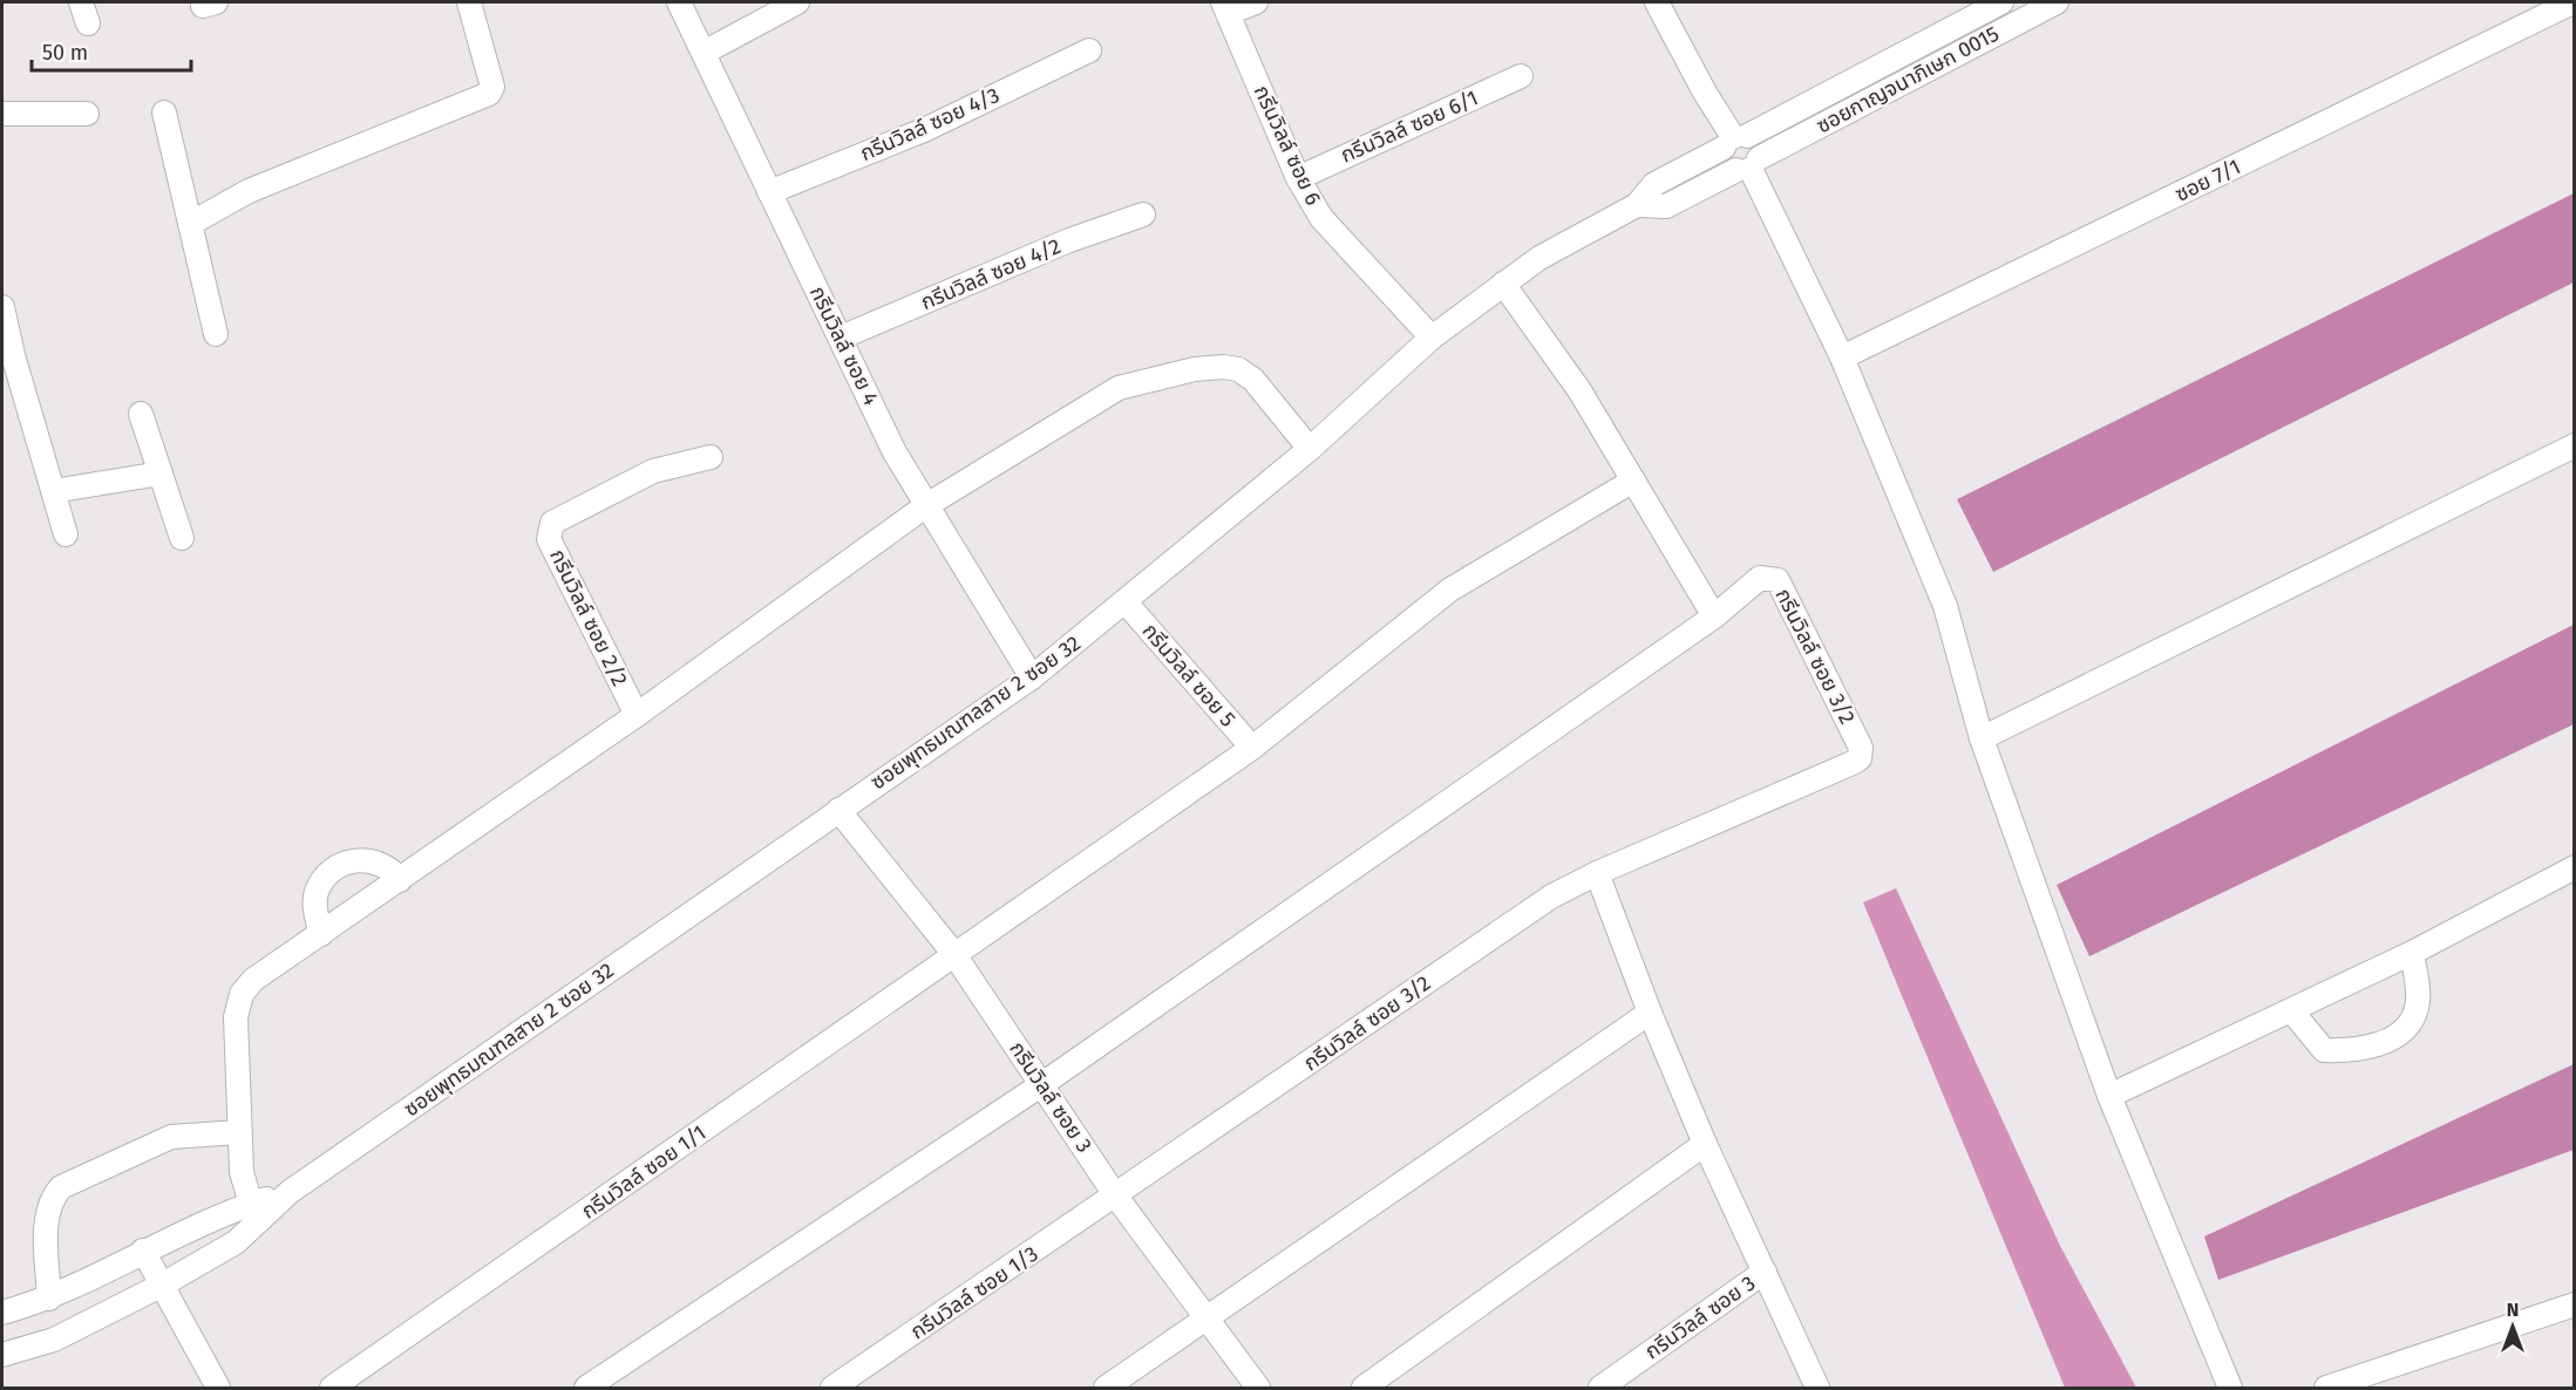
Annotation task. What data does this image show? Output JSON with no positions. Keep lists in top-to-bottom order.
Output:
{
  "streets": {
    "street": [
      "ซอยกาญจนาภิเษก 0015",
      "กรีนวิลล์ ซอย 4/3",
      "กรีนวิลล์ ซอย 6/1",
      "กรีนวิลล์ ซอย 6",
      "ซอย 7/1",
      "กรีนวิลล์ ซอย 4/2",
      "กรีนวิลล์ ซอย 4",
      "กรีนวิลล์ ซอย 2/2",
      "กรีนวิลล์ ซอย 3/2",
      "กรีนวิลล์ ซอย 5",
      "ซอยพุทธมณฑลสาย 2 ซอย 32",
      "กรีนวิลล์ ซอย 3",
      "กรีนวิลล์ ซอย 1/1",
      "กรีนวิลล์ ซอย 1/3"
    ]
  },
  "crossings": [
    ["ซอยกาญจนาภิเษก 0015", "ซอยพุทธมณฑลสาย 2 ซอย 32"],
    ["กรีนวิลล์ ซอย 4/3", "กรีนวิลล์ ซอย 4"],
    ["กรีนวิลล์ ซอย 6/1", "กรีนวิลล์ ซอย 6"],
    ["กรีนวิลล์ ซอย 6", "ซอยพุทธมณฑลสาย 2 ซอย 32"],
    ["กรีนวิลล์ ซอย 4/2", "กรีนวิลล์ ซอย 4"],
    ["กรีนวิลล์ ซอย 4", "ซอยพุทธมณฑลสาย 2 ซอย 32"],
    ["กรีนวิลล์ ซอย 3/2", "กรีนวิลล์ ซอย 3"],
    ["กรีนวิลล์ ซอย 3/2", "กรีนวิลล์ ซอย 1/3"],
    ["กรีนวิลล์ ซอย 5", "ซอยพุทธมณฑลสาย 2 ซอย 32"],
    ["กรีนวิลล์ ซอย 5", "กรีนวิลล์ ซอย 1/1"],
    ["ซอยพุทธมณฑลสาย 2 ซอย 32", "กรีนวิลล์ ซอย 3"],
    ["กรีนวิลล์ ซอย 3", "กรีนวิลล์ ซอย 1/1"],
    ["กรีนวิลล์ ซอย 3", "กรีนวิลล์ ซอย 1/3"]
  ],
  "scale_bar": "50 m",
  "north": "top"
}
